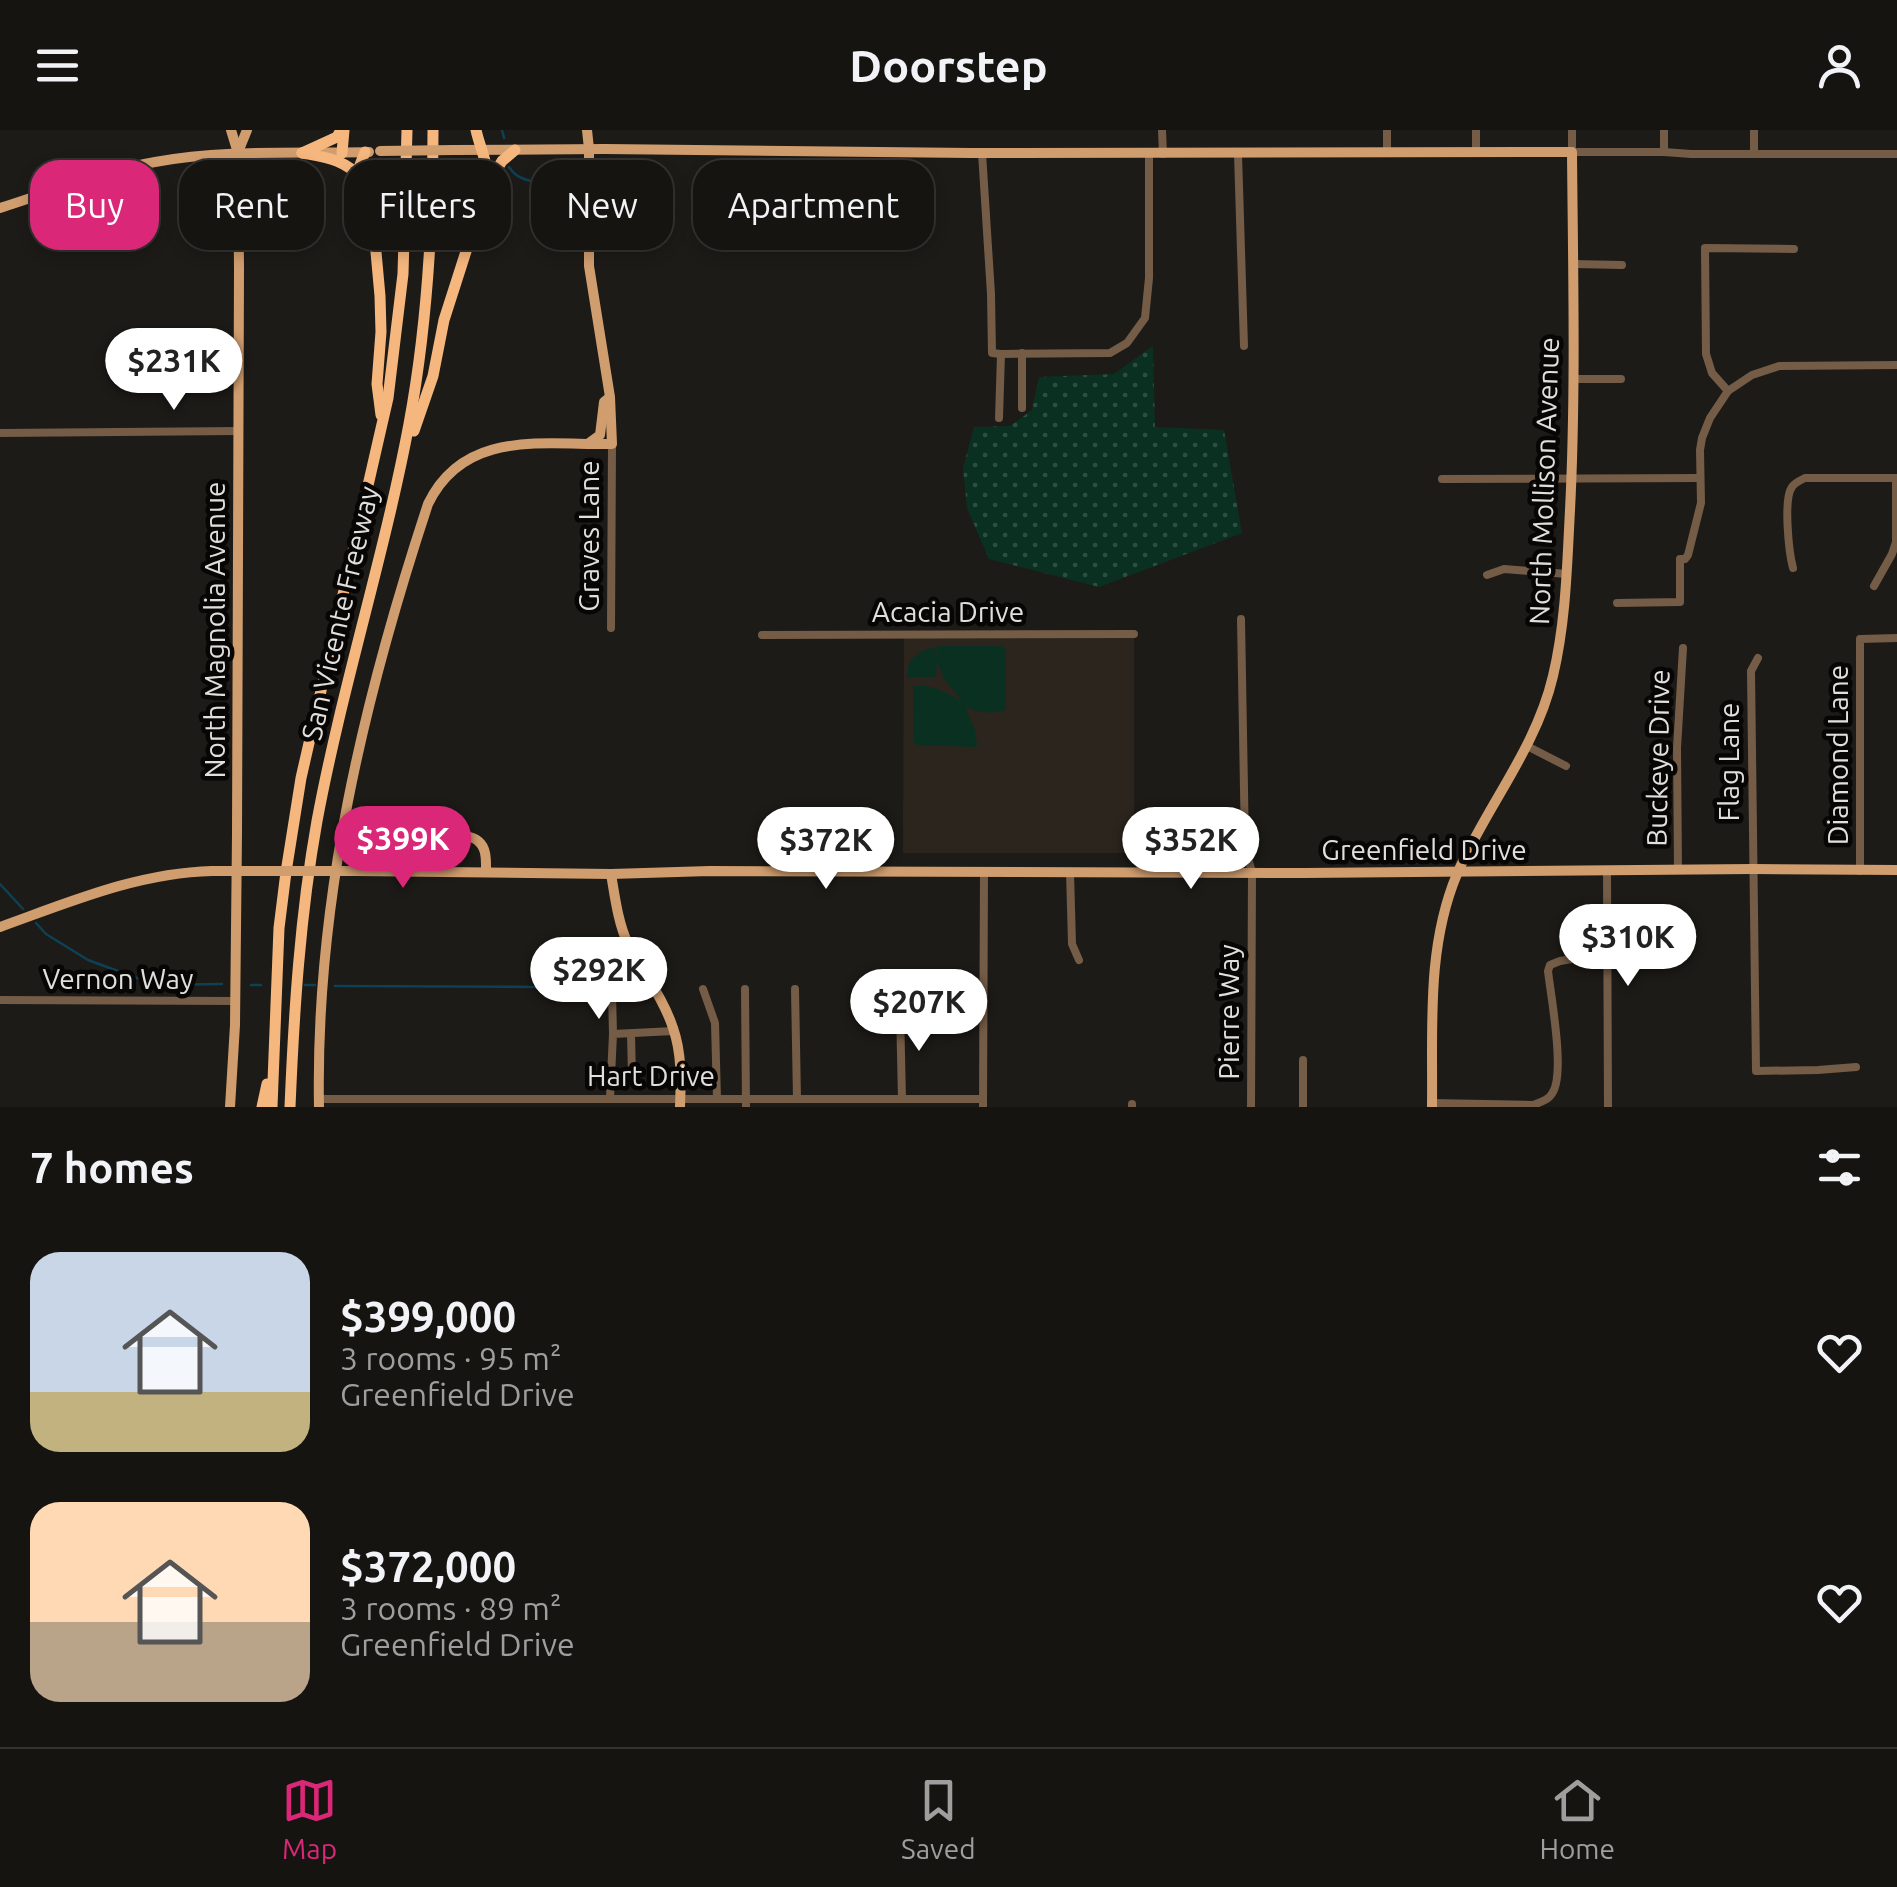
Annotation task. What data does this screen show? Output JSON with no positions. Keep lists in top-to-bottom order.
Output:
{
  "streets": {
    "highway": ["San Vicente Freeway"],
    "main road": ["North Mollison Avenue", "North Magnolia Avenue", "Greenfield Drive"],
    "street": [
      "Graves Lane",
      "Acacia Drive",
      "Diamond Lane",
      "Buckeye Drive",
      "Flag Lane",
      "Vernon Way",
      "Pierre Way",
      "Hart Drive"
    ]
  },
  "crossings": [
    ["North Mollison Avenue", "Greenfield Drive"],
    ["North Magnolia Avenue", "Vernon Way"],
    ["Diamond Lane", "Greenfield Drive"],
    ["Buckeye Drive", "Greenfield Drive"],
    ["Flag Lane", "Greenfield Drive"],
    ["Greenfield Drive", "Pierre Way"]
  ],
  "page": {
    "header": "Doorstep",
    "chip": [
      "Buy",
      "Rent",
      "Filters",
      "New",
      "Apartment"
    ],
    "price": [
      "$231K",
      "$399K",
      "$372K",
      "$352K",
      "$310K",
      "$292K",
      "$207K"
    ],
    "heading": "7 homes",
    "list": [
      {
        "name": "$399,000",
        "note": "3 rooms · 95 m² · Greenfield Drive"
      },
      {
        "name": "$372,000",
        "note": "3 rooms · 89 m² · Greenfield Drive"
      }
    ],
    "tabs": ["Map", "Saved", "Home"]
  }
}
